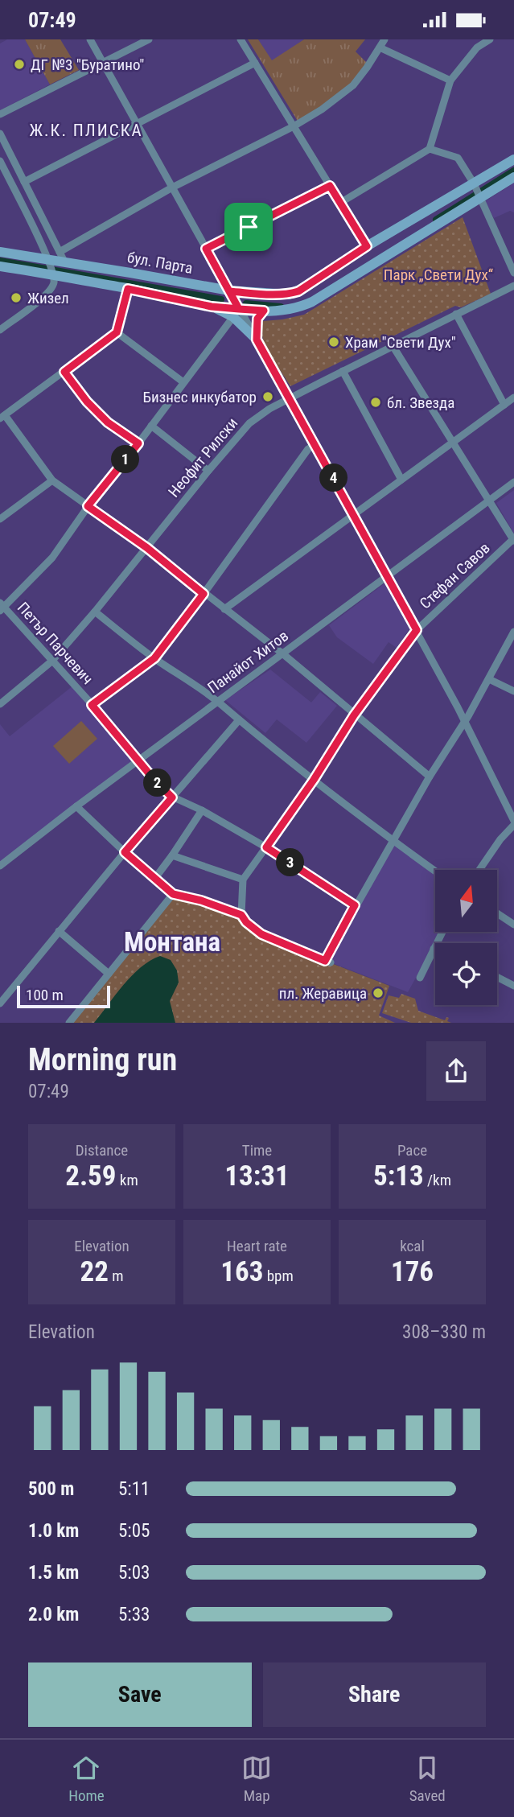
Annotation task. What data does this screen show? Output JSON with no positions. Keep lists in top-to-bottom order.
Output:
{
  "streets": {
    "main road": ["бул. Парта"],
    "street": [
      "Неофит Рилски",
      "Стефан Савов",
      "Петър Парчевич",
      "Панайот Хитов"
    ]
  },
  "crossings": [
    ["Неофит Рилски", "Петър Парчевич"],
    ["Стефан Савов", "Петър Парчевич"],
    ["Петър Парчевич", "Панайот Хитов"]
  ],
  "districts": ["Ж.К. ПЛИСКА", "Монтана"],
  "parks": ["Парк „Свети Дух“"],
  "places": [
    "ДГ №3 \"Буратино\"",
    "Жизел",
    "Храм \"Свети Дух\"",
    "Бизнес инкубатор",
    "бл. Звезда",
    "пл. Жеравица"
  ],
  "scale_bar": "100 m",
  "north": "top",
  "page": {
    "status": "07:49",
    "pins": [
      "1",
      "4",
      "2",
      "3"
    ],
    "scale": "100 m",
    "heading": ["Morning run", "07:49"],
    "stats": [
      ["Distance", "2.59 km"],
      ["Time", "13:31"],
      ["Pace", "5:13 /km"],
      ["Elevation", "22 m"],
      ["Heart rate", "163 bpm"],
      ["kcal", "176"]
    ],
    "chart": ["Elevation", "308–330 m"],
    "list": [
      {
        "name": "500 m",
        "note": "5:11"
      },
      {
        "name": "1.0 km",
        "note": "5:05"
      },
      {
        "name": "1.5 km",
        "note": "5:03"
      },
      {
        "name": "2.0 km",
        "note": "5:33"
      }
    ],
    "buttons": ["Save", "Share"],
    "tabs": ["Home", "Map", "Saved"]
  }
}
